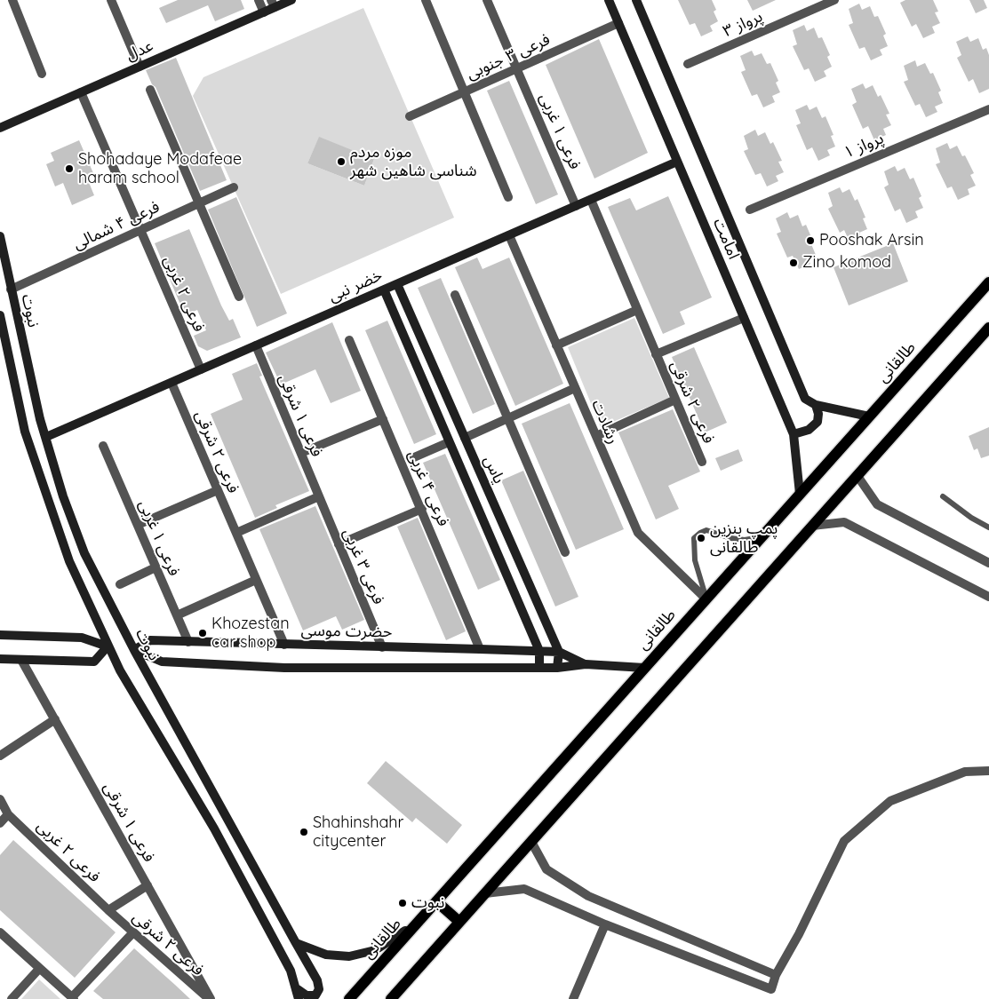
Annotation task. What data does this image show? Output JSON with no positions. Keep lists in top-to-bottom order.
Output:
{
  "streets": {
    "main road": ["طالقانی"],
    "street": [
      "پرواز ۳",
      "عدل",
      "فرعی ۳ جنوبی",
      "فرعی ۱ غربی",
      "پرواز ۱",
      "فرعی ۴ شمالی",
      "امامت",
      "خضر نبی",
      "فرعی ۲ غربی",
      "نبوت",
      "فرعی ۲ شرقی",
      "فرعی ۱ شرقی",
      "رشادت",
      "یاس",
      "فرعی ۴ غربی",
      "فرعی ۳ غربی",
      "حضرت موسی"
    ]
  },
  "crossings": [
    ["فرعی ۳ جنوبی", "فرعی ۱ غربی"],
    ["فرعی ۳ جنوبی", "امامت"],
    ["فرعی ۱ غربی", "خضر نبی"],
    ["فرعی ۱ غربی", "حضرت موسی"],
    ["فرعی ۴ شمالی", "فرعی ۲ غربی"],
    ["فرعی ۴ شمالی", "نبوت"],
    ["امامت", "خضر نبی"],
    ["امامت", "طالقانی"],
    ["خضر نبی", "فرعی ۲ غربی"],
    ["خضر نبی", "نبوت"],
    ["خضر نبی", "فرعی ۲ شرقی"],
    ["خضر نبی", "فرعی ۱ شرقی"],
    ["خضر نبی", "رشادت"],
    ["خضر نبی", "یاس"],
    ["فرعی ۲ غربی", "فرعی ۲ شرقی"],
    ["نبوت", "حضرت موسی"],
    ["طالقانی", "رشادت"],
    ["طالقانی", "حضرت موسی"],
    ["فرعی ۲ شرقی", "فرعی ۱ شرقی"],
    ["فرعی ۱ شرقی", "فرعی ۳ غربی"],
    ["یاس", "حضرت موسی"],
    ["فرعی ۴ غربی", "حضرت موسی"],
    ["فرعی ۳ غربی", "حضرت موسی"]
  ],
  "places": [
    "موزه مردم شناسی شاهین شهر",
    "Shohadaye Modafeae haram school",
    "Pooshak Arsin",
    "Zino komod",
    "پمپ بنزین طالقانی",
    "Khozestan car shop",
    "Shahinshahr citycenter",
    "نبوت"
  ]
}
